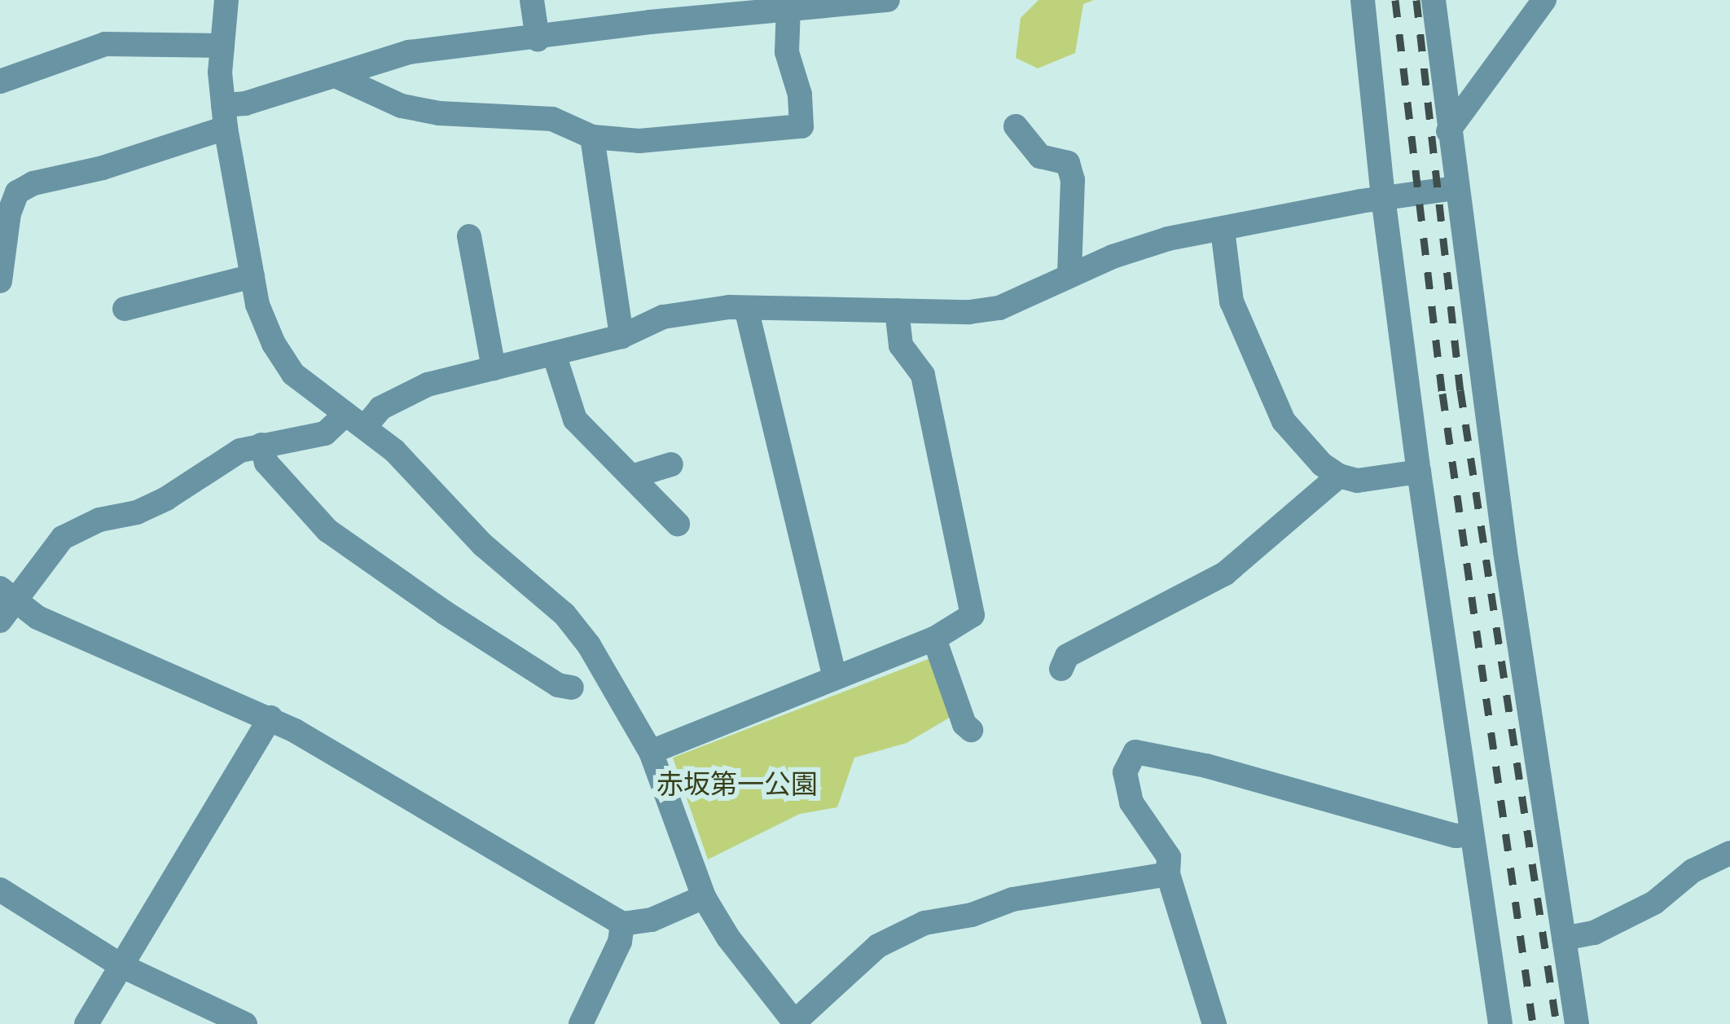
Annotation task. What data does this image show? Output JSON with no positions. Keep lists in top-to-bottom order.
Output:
{
  "parks": ["赤坂第一公園"]
}
